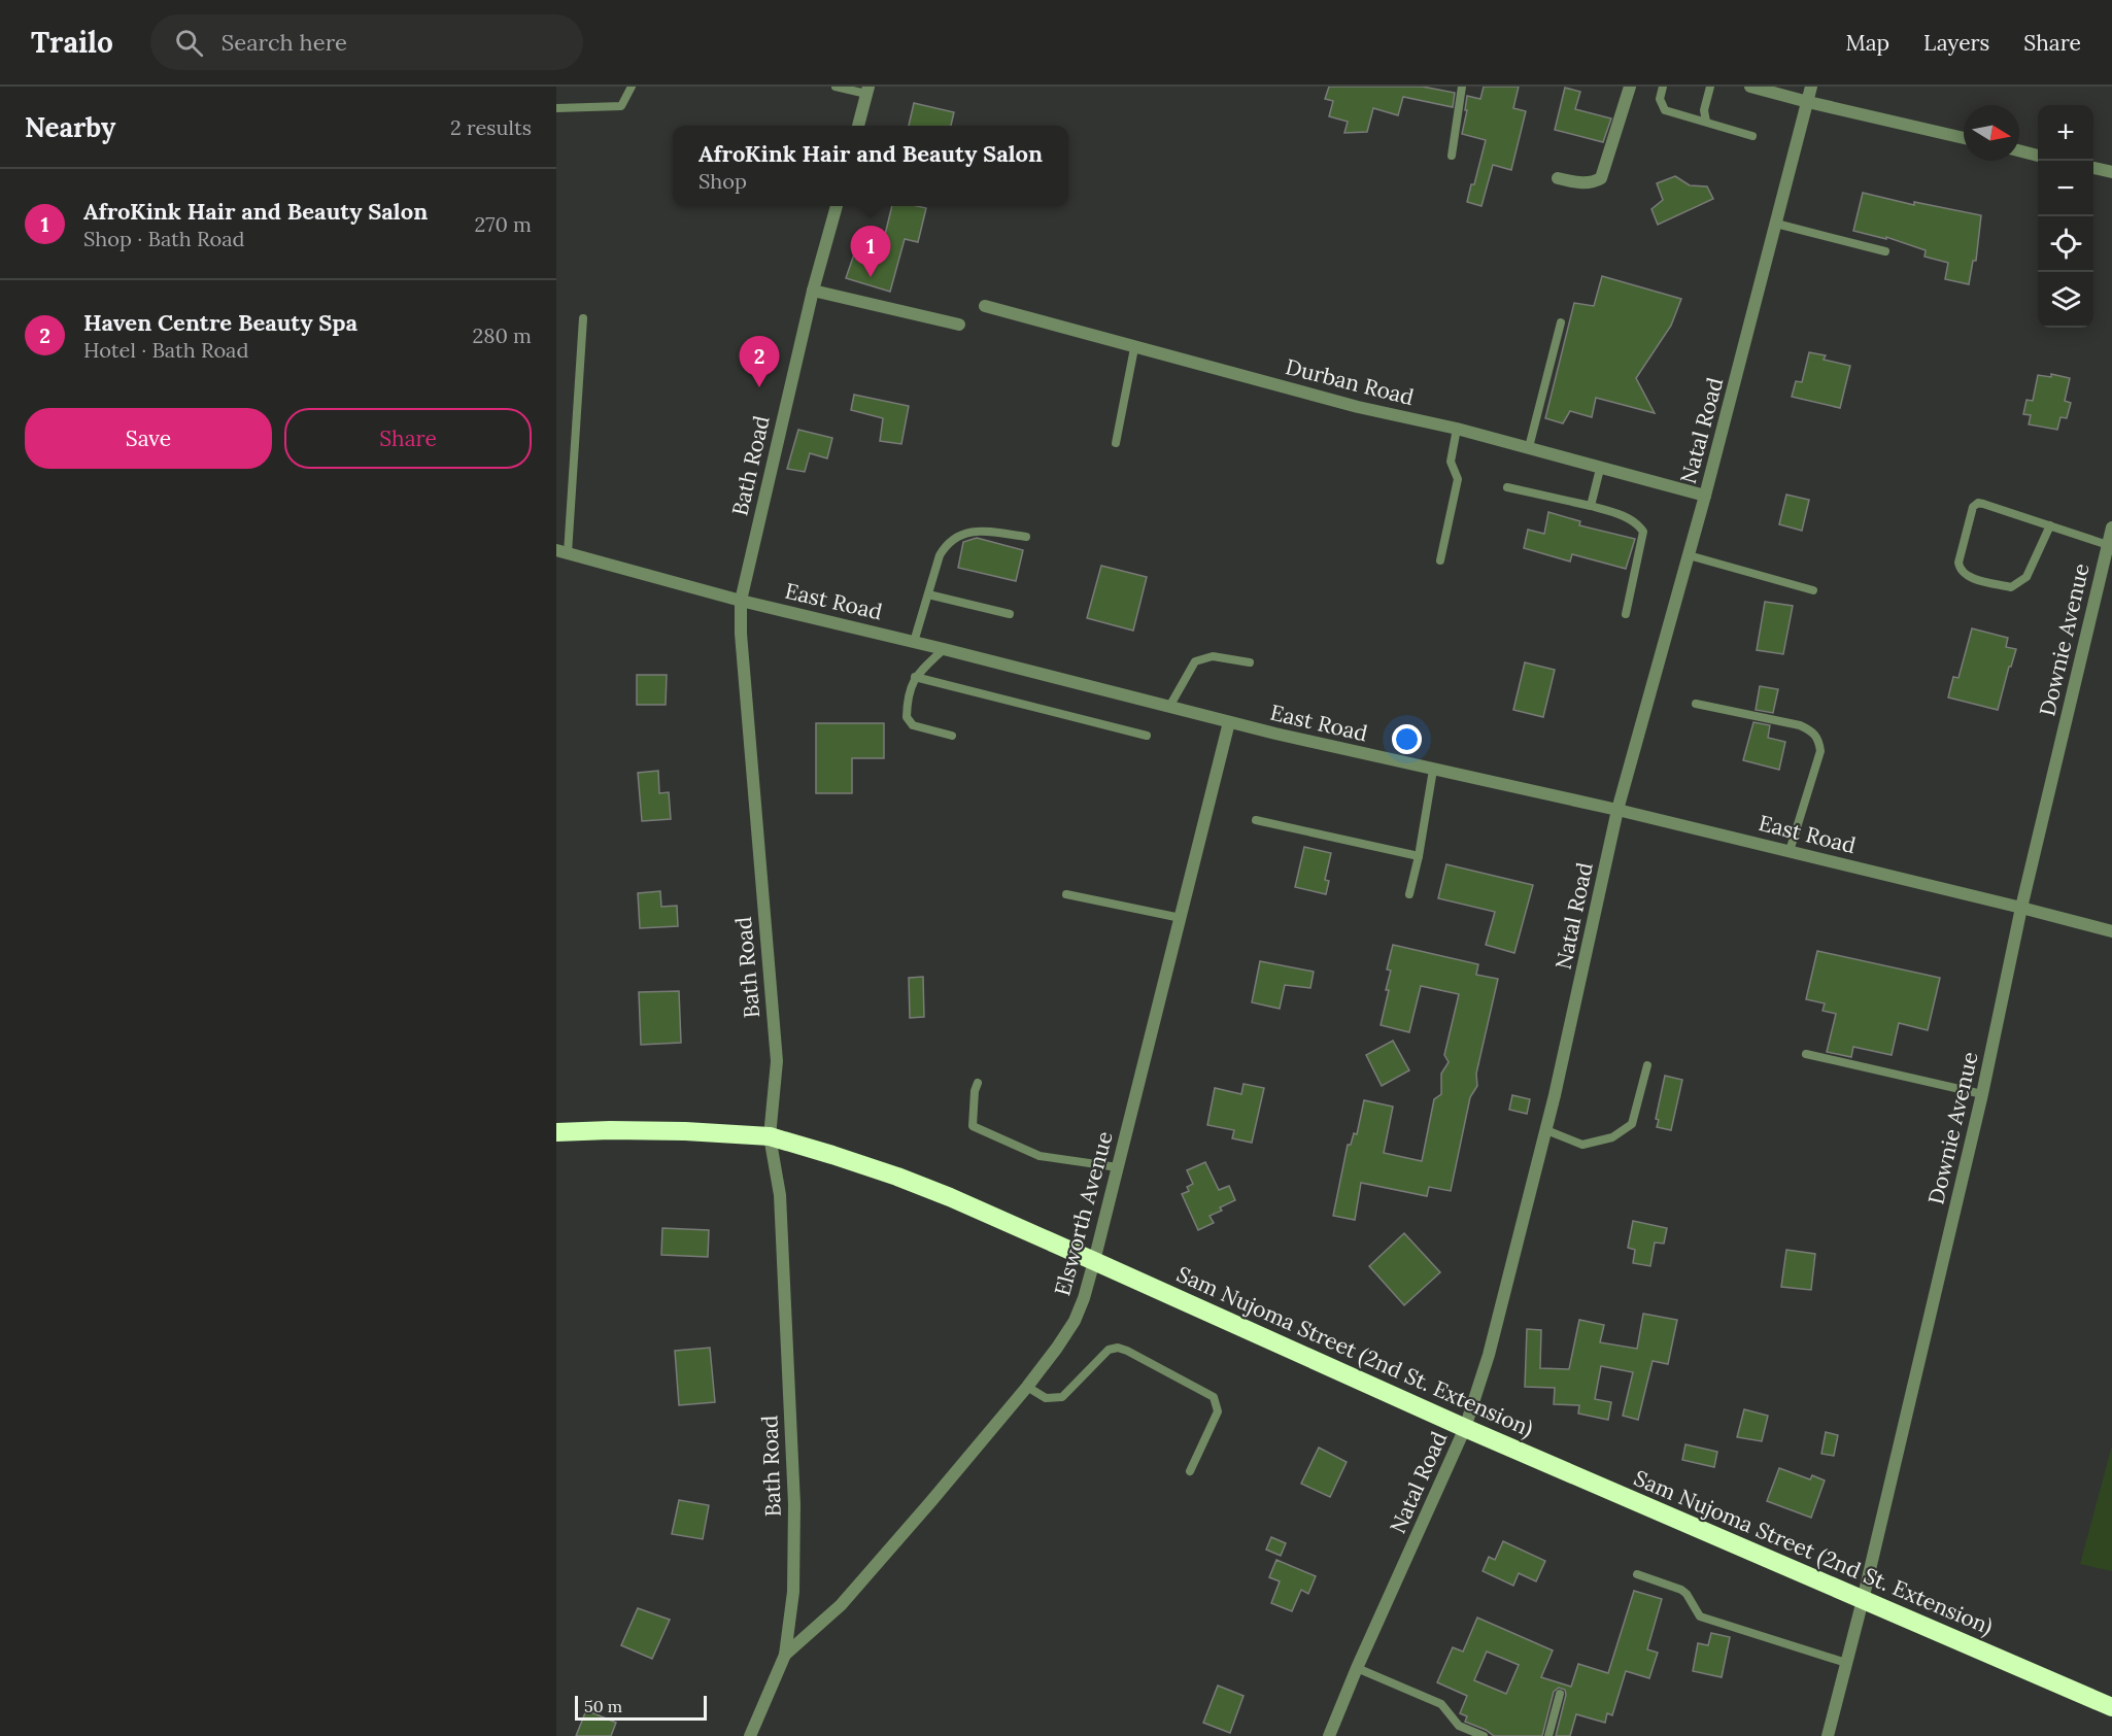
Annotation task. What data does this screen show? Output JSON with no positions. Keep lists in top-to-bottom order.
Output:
{
  "streets": {
    "highway": ["Sam Nujoma Street (2nd St. Extension)"],
    "street": [
      "Durban Road",
      "Natal Road",
      "Bath Road",
      "East Road",
      "Downie Avenue",
      "Elsworth Avenue"
    ]
  },
  "crossings": [
    ["Durban Road", "Natal Road"],
    ["Natal Road", "East Road"],
    ["Natal Road", "Sam Nujoma Street (2nd St. Extension)"],
    ["Bath Road", "East Road"],
    ["Bath Road", "Elsworth Avenue"],
    ["Bath Road", "Sam Nujoma Street (2nd St. Extension)"],
    ["East Road", "Downie Avenue"],
    ["East Road", "Elsworth Avenue"],
    ["Downie Avenue", "Sam Nujoma Street (2nd St. Extension)"],
    ["Elsworth Avenue", "Sam Nujoma Street (2nd St. Extension)"]
  ],
  "scale_bar": "50 m",
  "north": "right",
  "page": {
    "header": "Trailo",
    "search": "Search here",
    "nav": ["Map", "Layers", "Share"],
    "heading": ["Nearby", "2 results"],
    "map_buttons": ["+", "−"],
    "popup": ["AfroKink Hair and Beauty Salon", "Shop"],
    "list": [
      {
        "mark": "1",
        "name": "AfroKink Hair and Beauty Salon",
        "note": "Shop · Bath Road",
        "value": "270 m"
      },
      {
        "mark": "2",
        "name": "Haven Centre Beauty Spa",
        "note": "Hotel · Bath Road",
        "value": "280 m"
      }
    ],
    "pins": ["1", "2"],
    "buttons": ["Save", "Share"],
    "scale": "50 m"
  }
}
